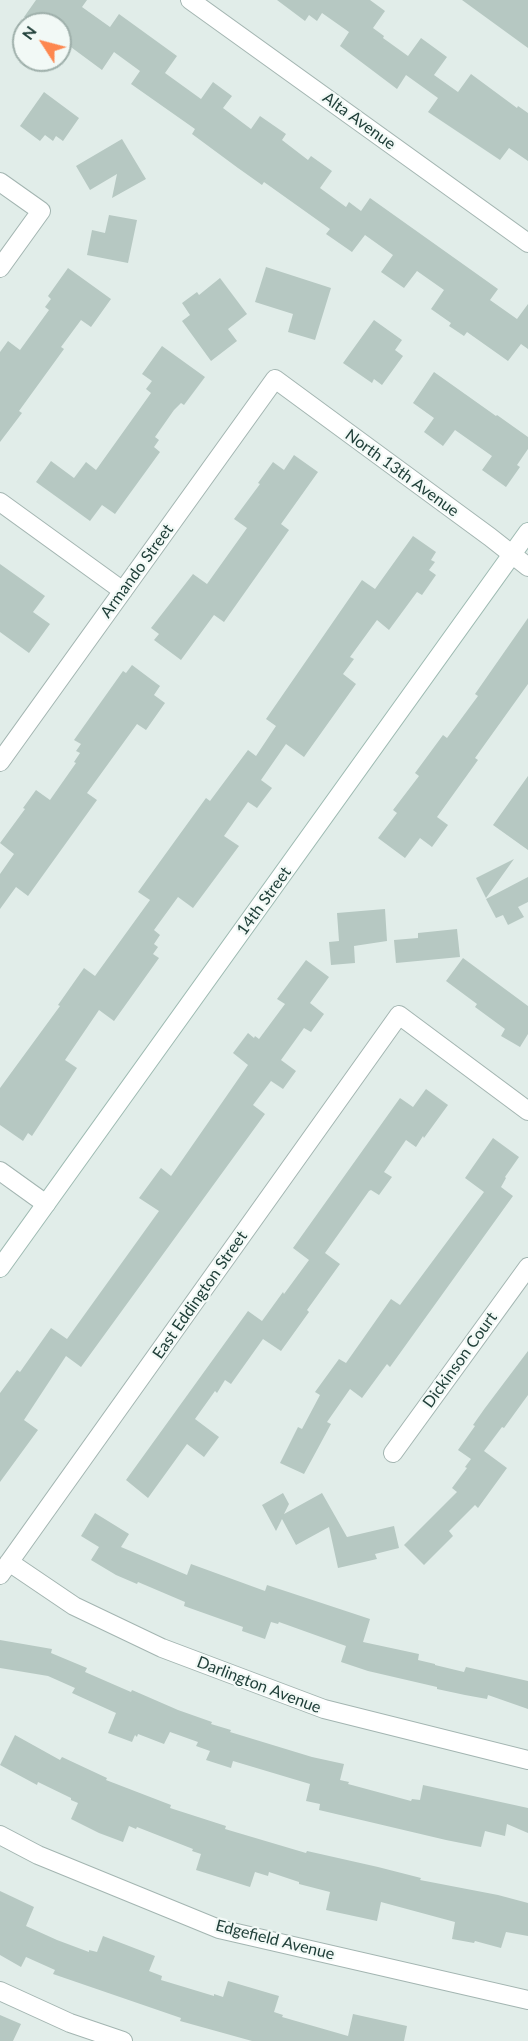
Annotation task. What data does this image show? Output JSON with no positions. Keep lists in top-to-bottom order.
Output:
{
  "streets": {
    "street": [
      "Alta Avenue",
      "North 13th Avenue",
      "Armando Street",
      "14th Street",
      "East Eddington Street",
      "Dickinson Court",
      "Darlington Avenue",
      "Edgefield Avenue"
    ]
  },
  "crossings": [
    ["North 13th Avenue", "Armando Street"],
    ["North 13th Avenue", "14th Street"],
    ["East Eddington Street", "Darlington Avenue"]
  ],
  "north": "top left"
}
